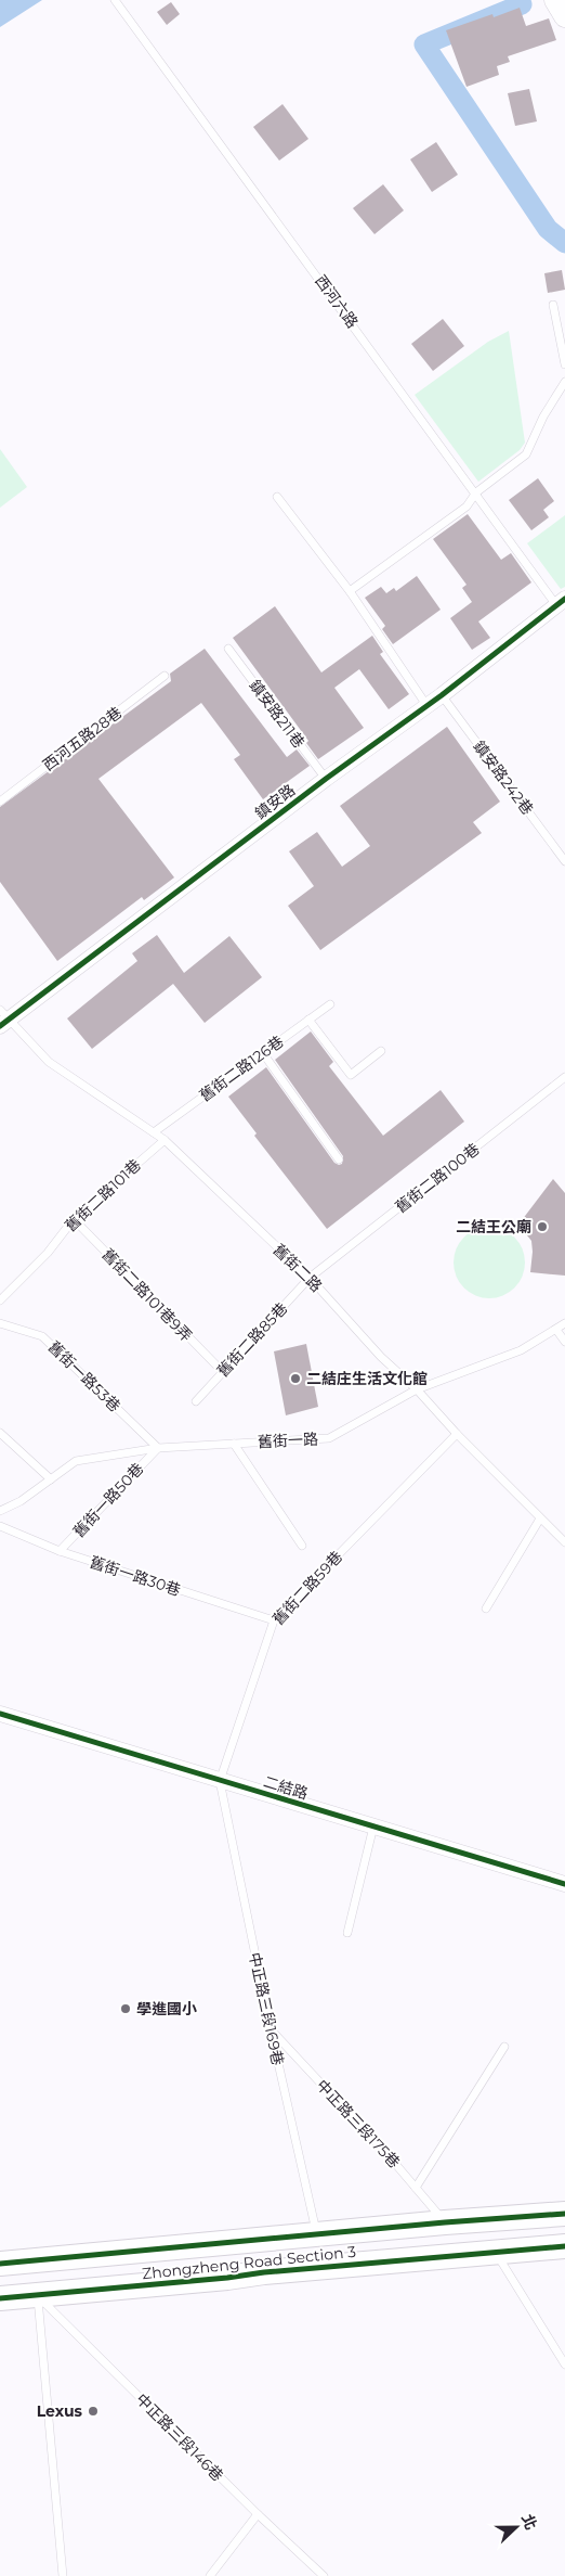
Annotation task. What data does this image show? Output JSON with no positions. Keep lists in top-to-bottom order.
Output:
{
  "streets": {
    "main road": ["Zhongzheng Road Section 3"],
    "street": ["鎮安路", "二結路"],
    "lane": [
      "西河六路",
      "鎮安路211巷",
      "西河五路28巷",
      "鎮安路242巷",
      "舊街二路126巷",
      "舊街二路100巷",
      "舊街二路101巷",
      "舊街二路",
      "舊街二路101巷9弄",
      "舊街二路85巷",
      "舊街一路53巷",
      "舊街一路",
      "舊街一路50巷",
      "舊街一路30巷",
      "舊街二路59巷",
      "中正路三段169巷",
      "中正路三段175巷",
      "中正路三段146巷"
    ]
  },
  "crossings": [
    ["西河六路", "鎮安路"],
    ["鎮安路211巷", "鎮安路"],
    ["鎮安路242巷", "鎮安路"],
    ["鎮安路", "舊街二路"],
    ["舊街二路126巷", "舊街二路"],
    ["舊街二路100巷", "舊街二路"],
    ["舊街二路100巷", "舊街二路85巷"],
    ["舊街二路101巷", "舊街二路"],
    ["舊街二路101巷", "舊街二路101巷9弄"],
    ["舊街二路", "舊街二路85巷"],
    ["舊街二路", "舊街一路"],
    ["舊街二路", "舊街二路59巷"],
    ["舊街二路101巷9弄", "舊街二路85巷"],
    ["舊街一路53巷", "舊街一路"],
    ["舊街一路53巷", "舊街一路50巷"],
    ["舊街一路", "舊街一路50巷"],
    ["舊街一路50巷", "舊街一路30巷"],
    ["舊街一路30巷", "舊街二路59巷"],
    ["舊街二路59巷", "二結路"],
    ["舊街二路59巷", "中正路三段169巷"],
    ["二結路", "中正路三段169巷"],
    ["中正路三段169巷", "中正路三段175巷"],
    ["中正路三段169巷", "Zhongzheng Road Section 3"],
    ["中正路三段175巷", "Zhongzheng Road Section 3"],
    ["Zhongzheng Road Section 3", "中正路三段146巷"]
  ],
  "places": [
    "二結王公廟",
    "二結庄生活文化館",
    "學進國小",
    "Lexus"
  ],
  "north": "right"
}
